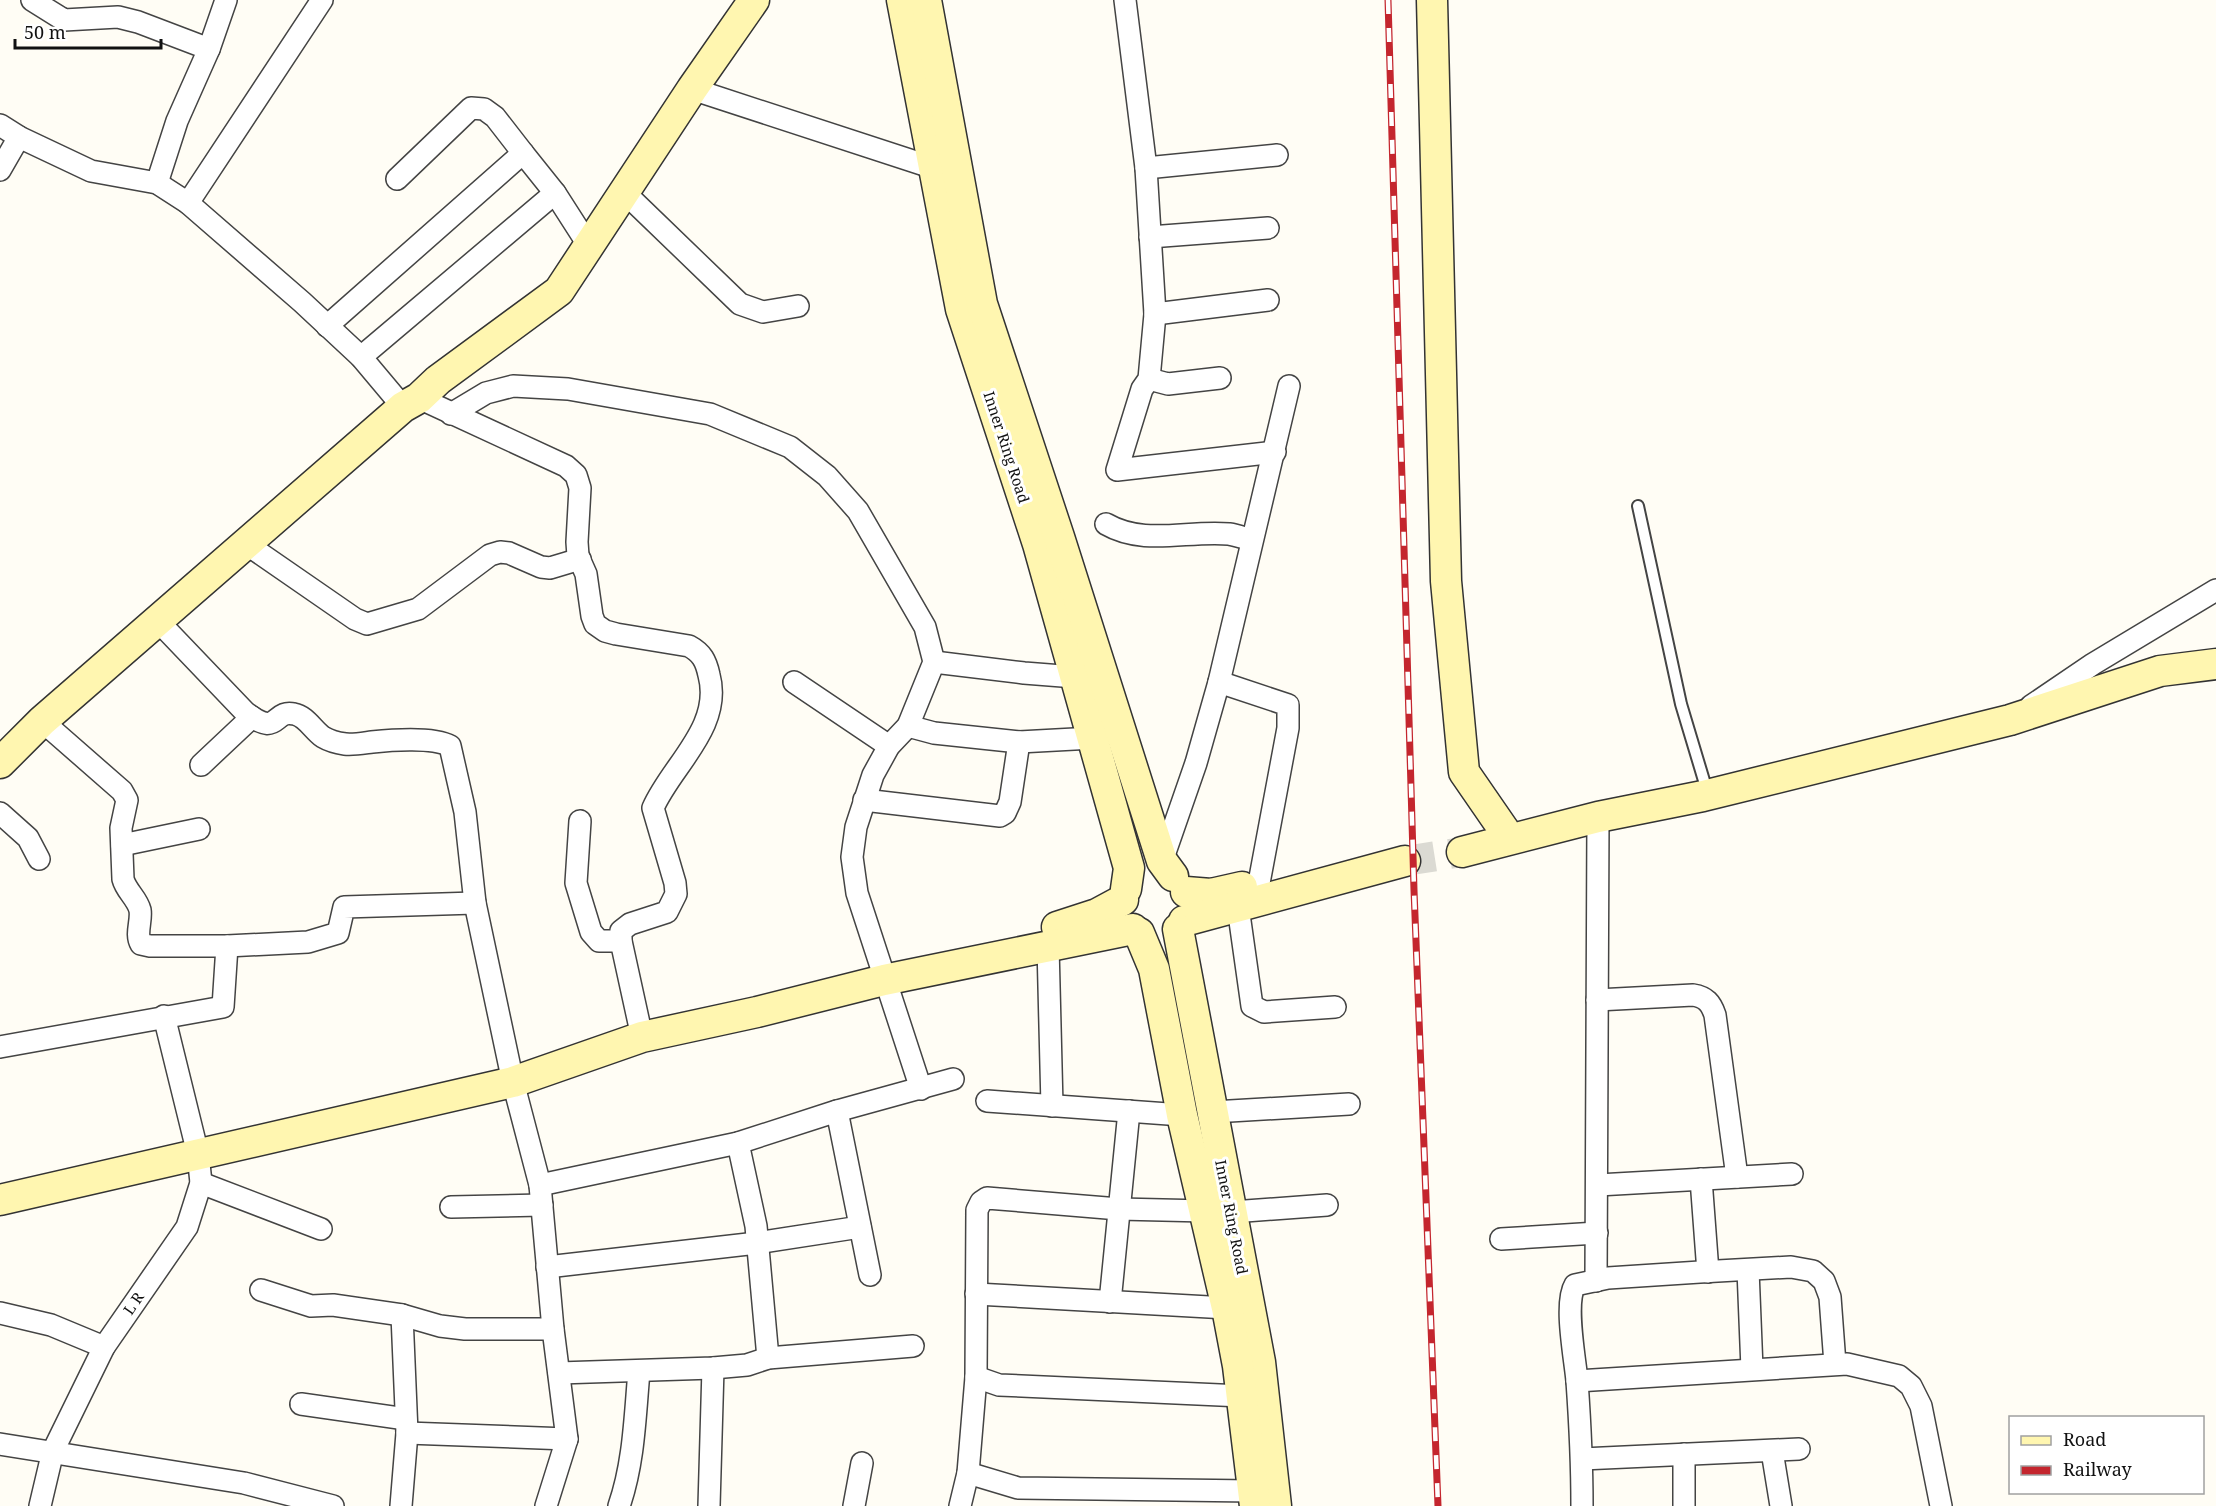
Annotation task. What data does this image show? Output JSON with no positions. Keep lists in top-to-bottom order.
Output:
{
  "streets": {
    "street": ["Inner Ring Road", "L R"]
  },
  "legend": ["Road", "Railway"],
  "scale_bar": "50 m"
}
